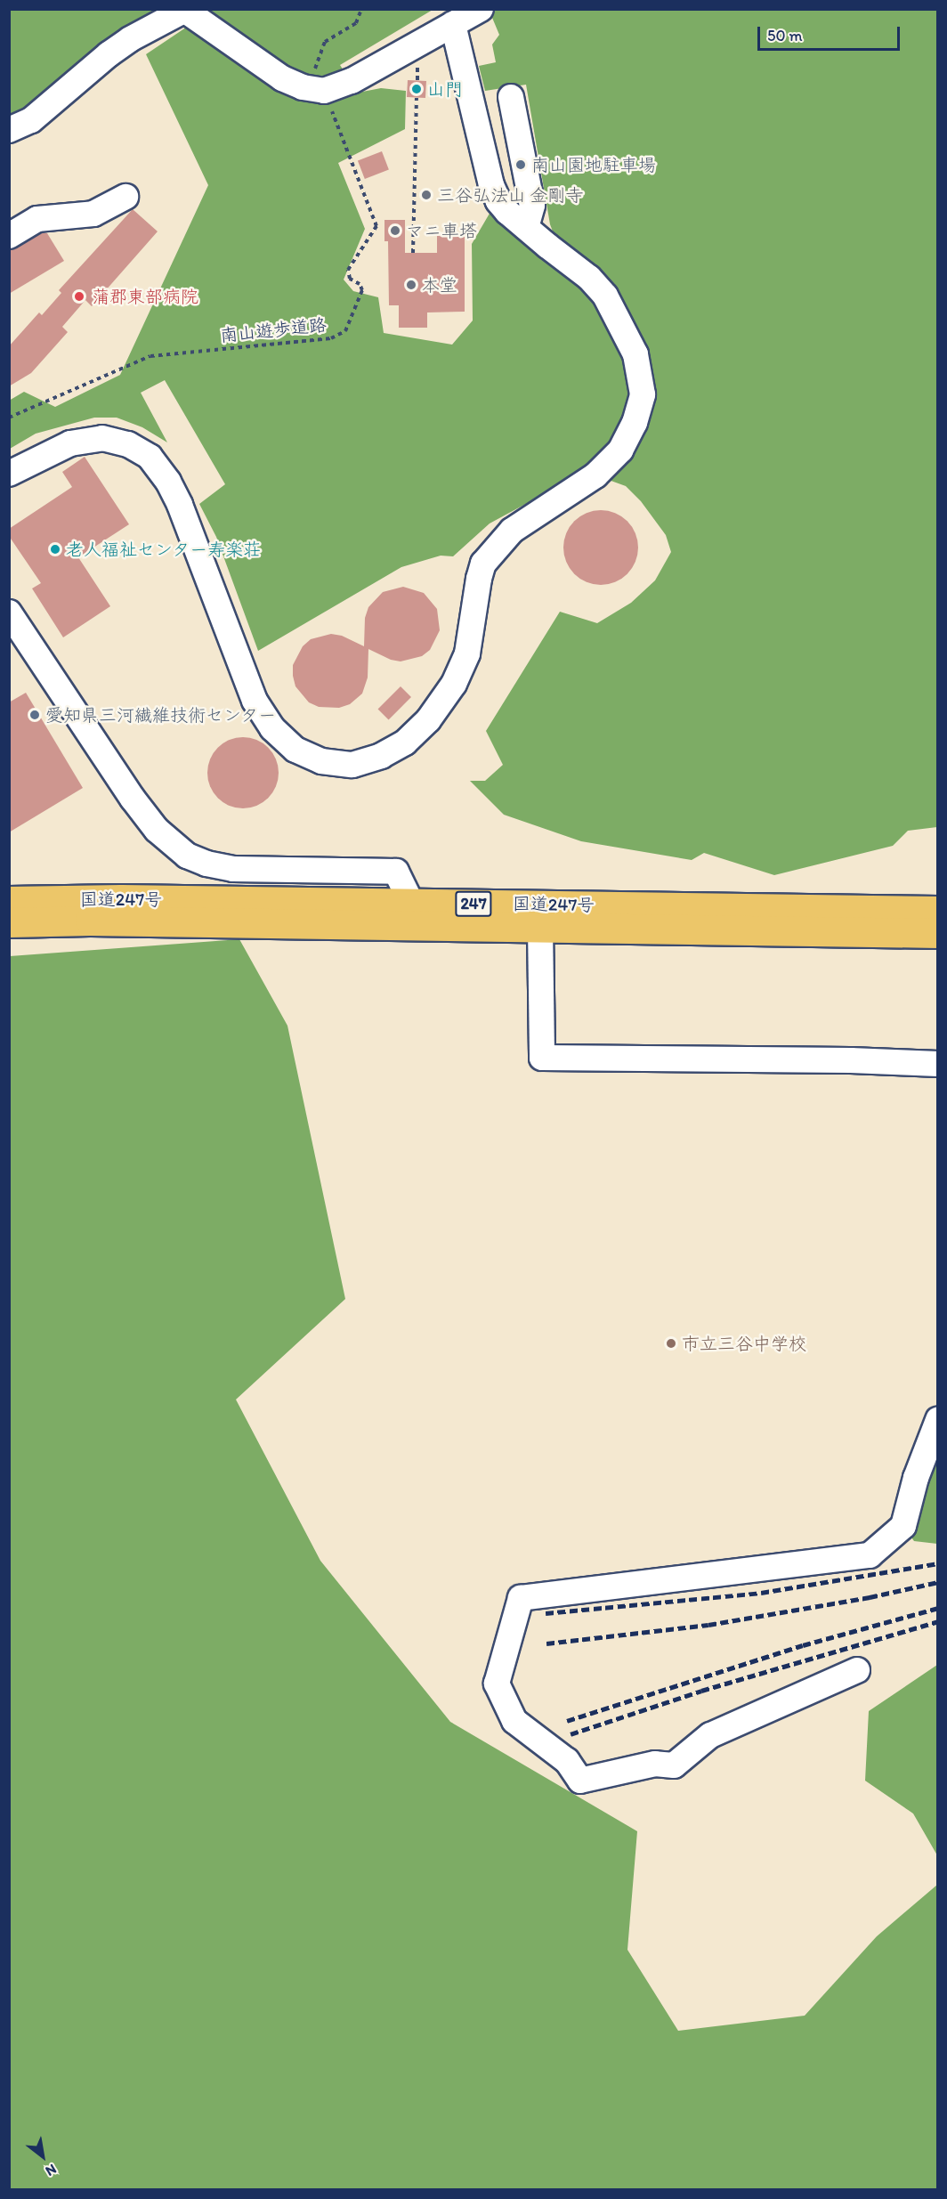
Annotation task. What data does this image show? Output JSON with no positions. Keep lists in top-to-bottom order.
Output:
{
  "streets": {
    "highway": ["国道247号", "247"],
    "path": ["南山遊歩道路"]
  },
  "places": [
    "山門",
    "南山園地駐車場",
    "三谷弘法山 金剛寺",
    "マニ車塔",
    "本堂",
    "蒲郡東部病院",
    "老人福祉センター寿楽荘",
    "愛知県三河繊維技術センター",
    "市立三谷中学校"
  ],
  "scale_bar": "50 m",
  "north": "bottom right"
}
